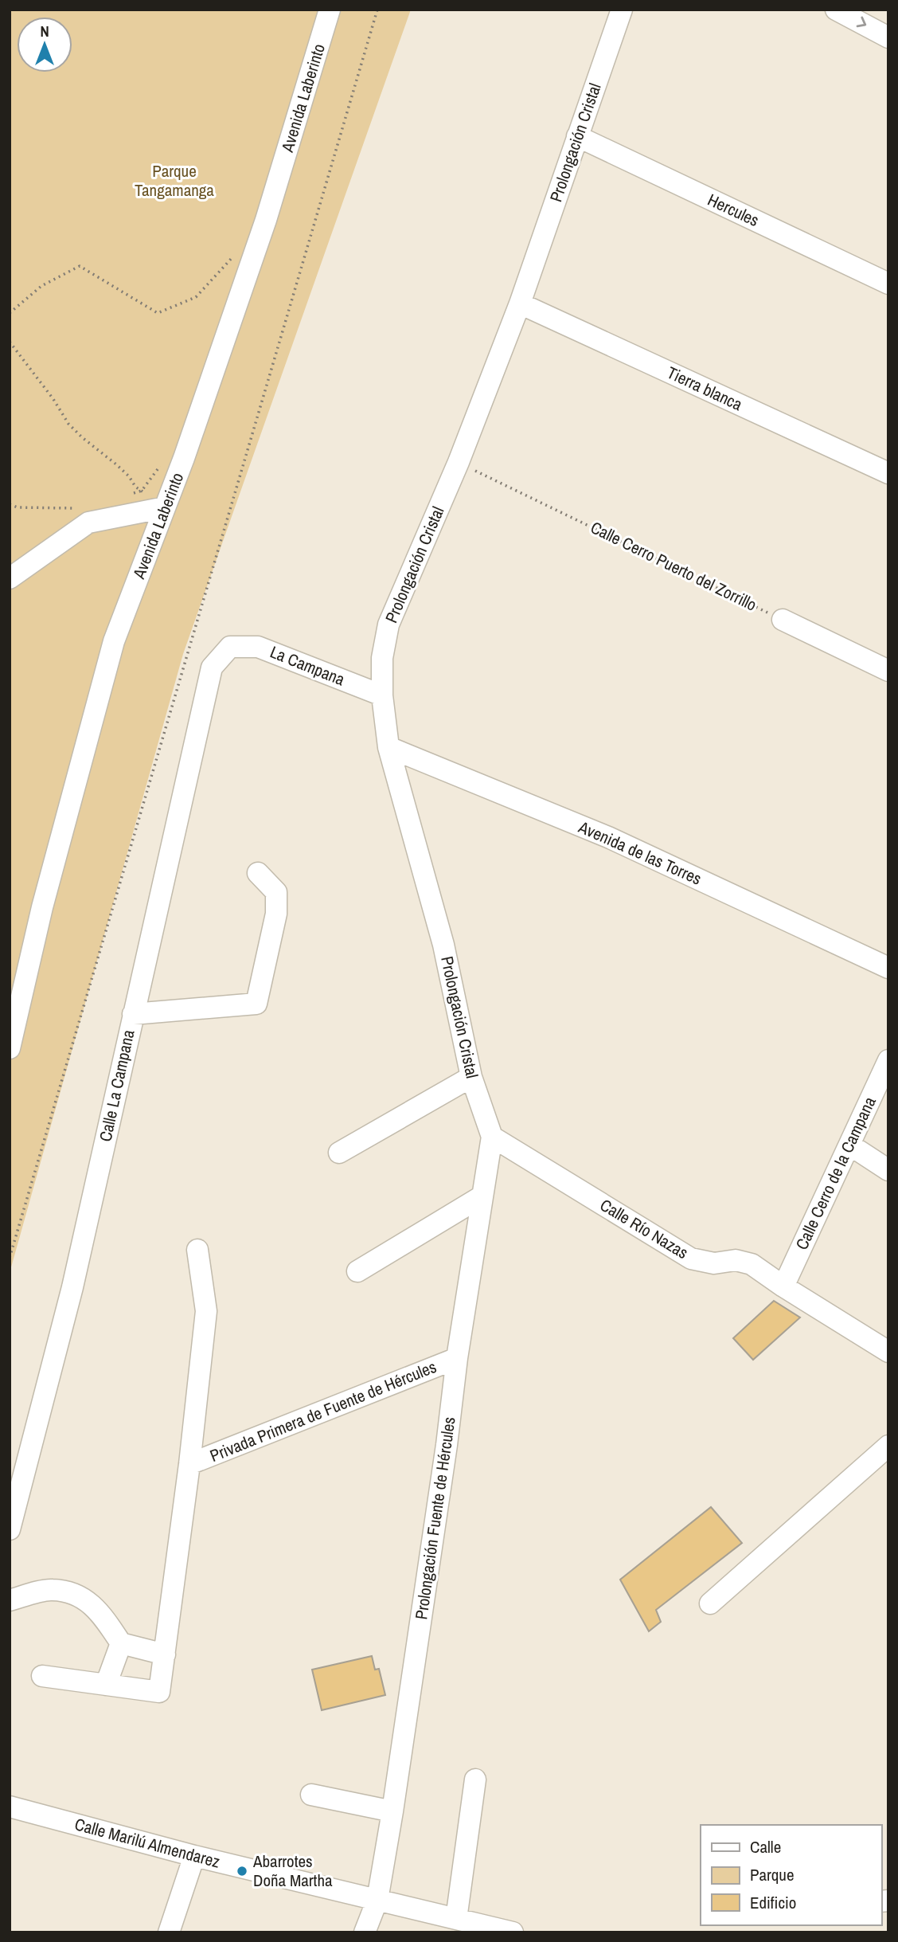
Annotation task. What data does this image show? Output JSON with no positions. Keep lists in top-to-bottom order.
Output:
{
  "streets": {
    "street": [
      "Avenida Laberinto",
      "Prolongación Cristal",
      "Hercules",
      "Tierra blanca",
      "La Campana",
      "Avenida de las Torres",
      "Calle La Campana",
      "Calle Cerro de la Campana",
      "Calle Río Nazas",
      "Privada Primera de Fuente de Hércules",
      "Prolongación Fuente de Hércules",
      "Calle Marilú Almendarez"
    ],
    "path": ["Calle Cerro Puerto del Zorrillo"]
  },
  "crossings": [
    ["Prolongación Cristal", "Hercules"],
    ["Prolongación Cristal", "Tierra blanca"],
    ["Prolongación Cristal", "Calle Cerro Puerto del Zorrillo"],
    ["Prolongación Cristal", "La Campana"],
    ["Prolongación Cristal", "Avenida de las Torres"],
    ["Prolongación Cristal", "Calle Río Nazas"],
    ["Prolongación Cristal", "Prolongación Fuente de Hércules"],
    ["La Campana", "Calle La Campana"],
    ["Calle Cerro de la Campana", "Calle Río Nazas"],
    ["Calle Río Nazas", "Prolongación Fuente de Hércules"],
    ["Privada Primera de Fuente de Hércules", "Prolongación Fuente de Hércules"],
    ["Prolongación Fuente de Hércules", "Calle Marilú Almendarez"]
  ],
  "parks": ["Parque Tangamanga"],
  "places": ["Abarrotes Doña Martha"],
  "legend": ["Calle", "Parque", "Edificio"],
  "north": "top"
}
